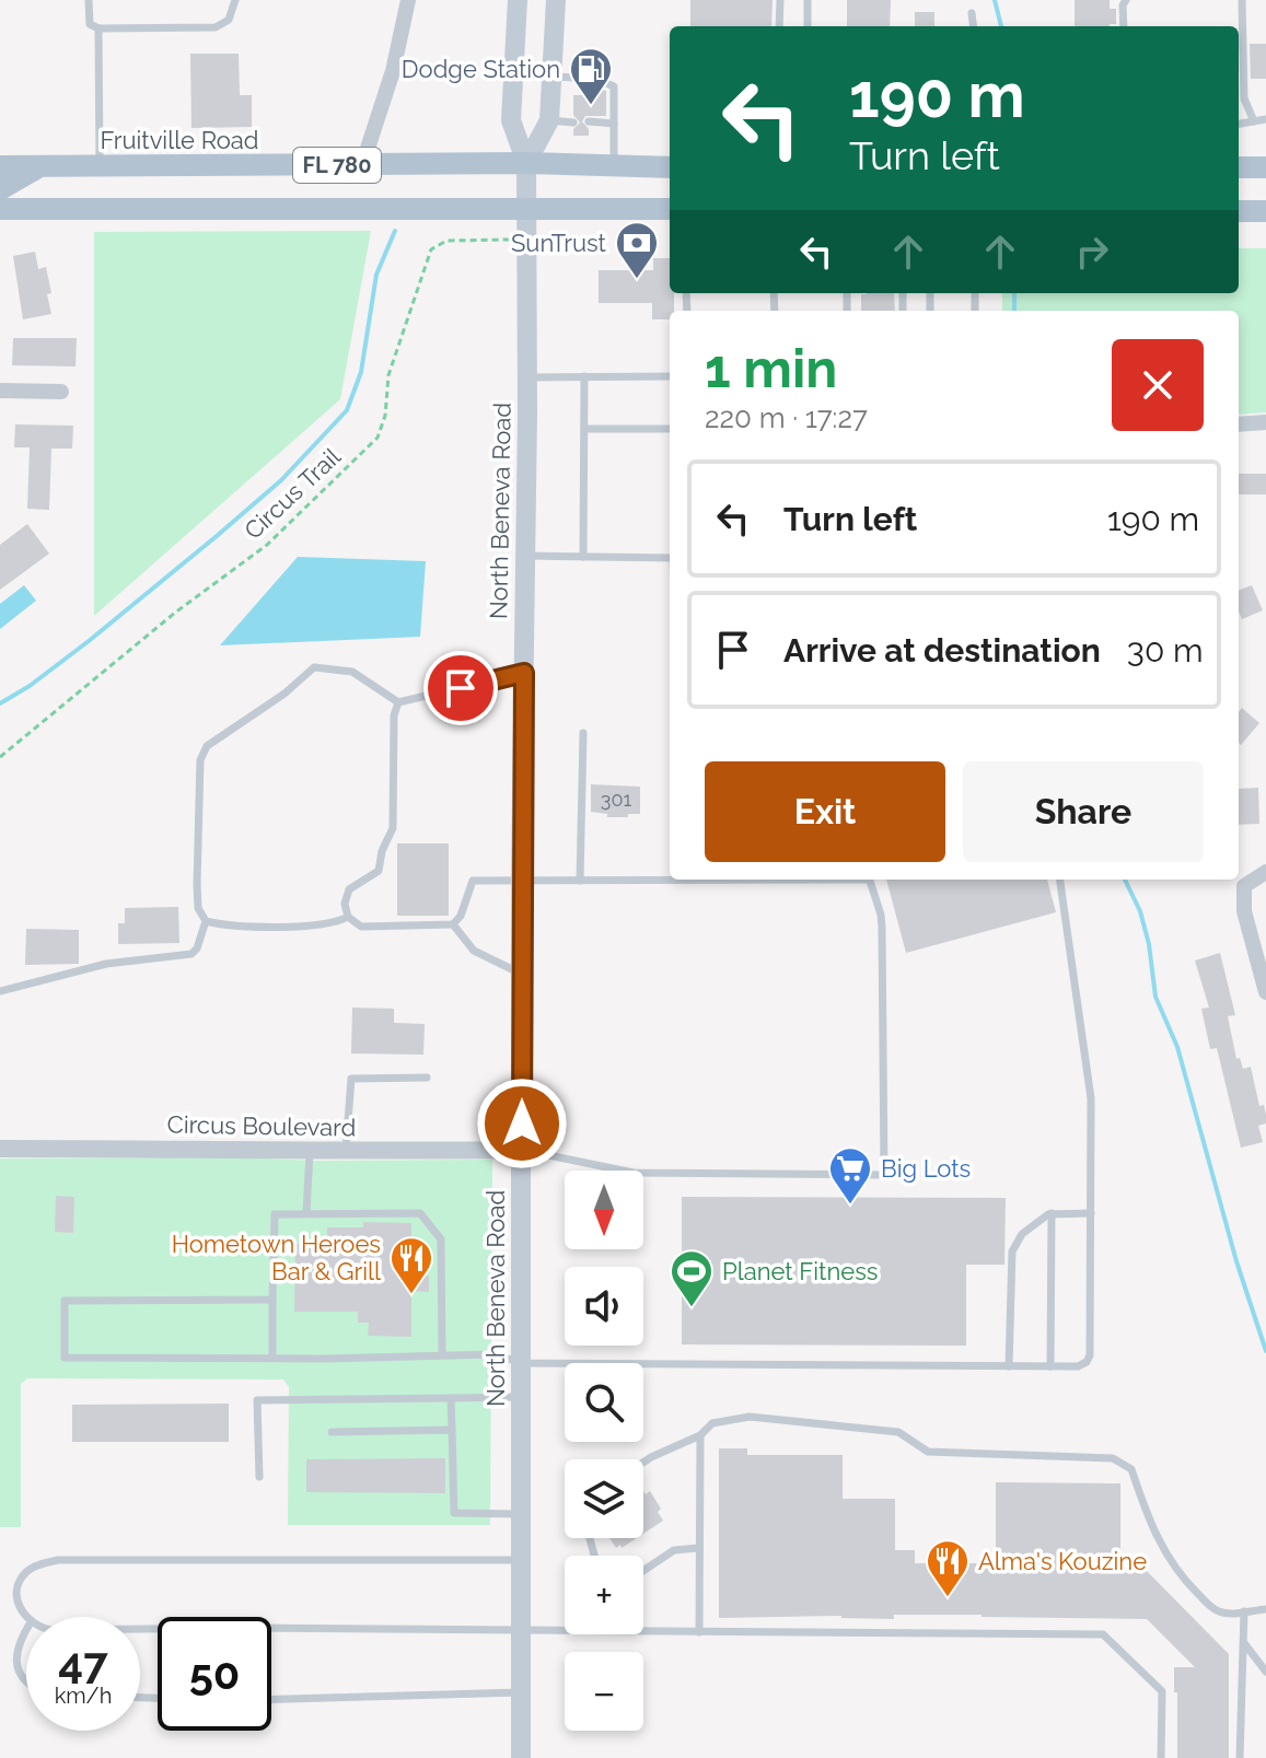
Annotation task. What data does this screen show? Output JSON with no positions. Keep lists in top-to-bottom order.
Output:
{
  "streets": {
    "main road": ["Fruitville Road", "FL 780", "North Beneva Road"],
    "street": ["Circus Boulevard"],
    "path": ["Circus Trail"]
  },
  "crossings": [
    ["Fruitville Road", "North Beneva Road"],
    ["FL 780", "North Beneva Road"],
    ["Circus Trail", "North Beneva Road"],
    ["North Beneva Road", "Circus Boulevard"]
  ],
  "places": {
    "fuel station": ["Dodge Station"],
    "bank": ["SunTrust"],
    "supermarket": ["Big Lots"],
    "restaurant": ["Hometown Heroes Bar & Grill", "Alma's Kouzine"],
    "sports": ["Planet Fitness"]
  },
  "house_numbers": ["301"],
  "north": "bottom",
  "page": {
    "turn": ["190 m", "Turn left"],
    "heading": ["1 min", "220 m · 17:27"],
    "list": [
      {
        "name": "Turn left",
        "value": "190 m"
      },
      {
        "name": "Arrive at destination",
        "value": "30 m"
      }
    ],
    "buttons": ["Exit", "Share"],
    "map_buttons": ["+", "−"],
    "speed": "47 km/h",
    "limit": "50"
  }
}
